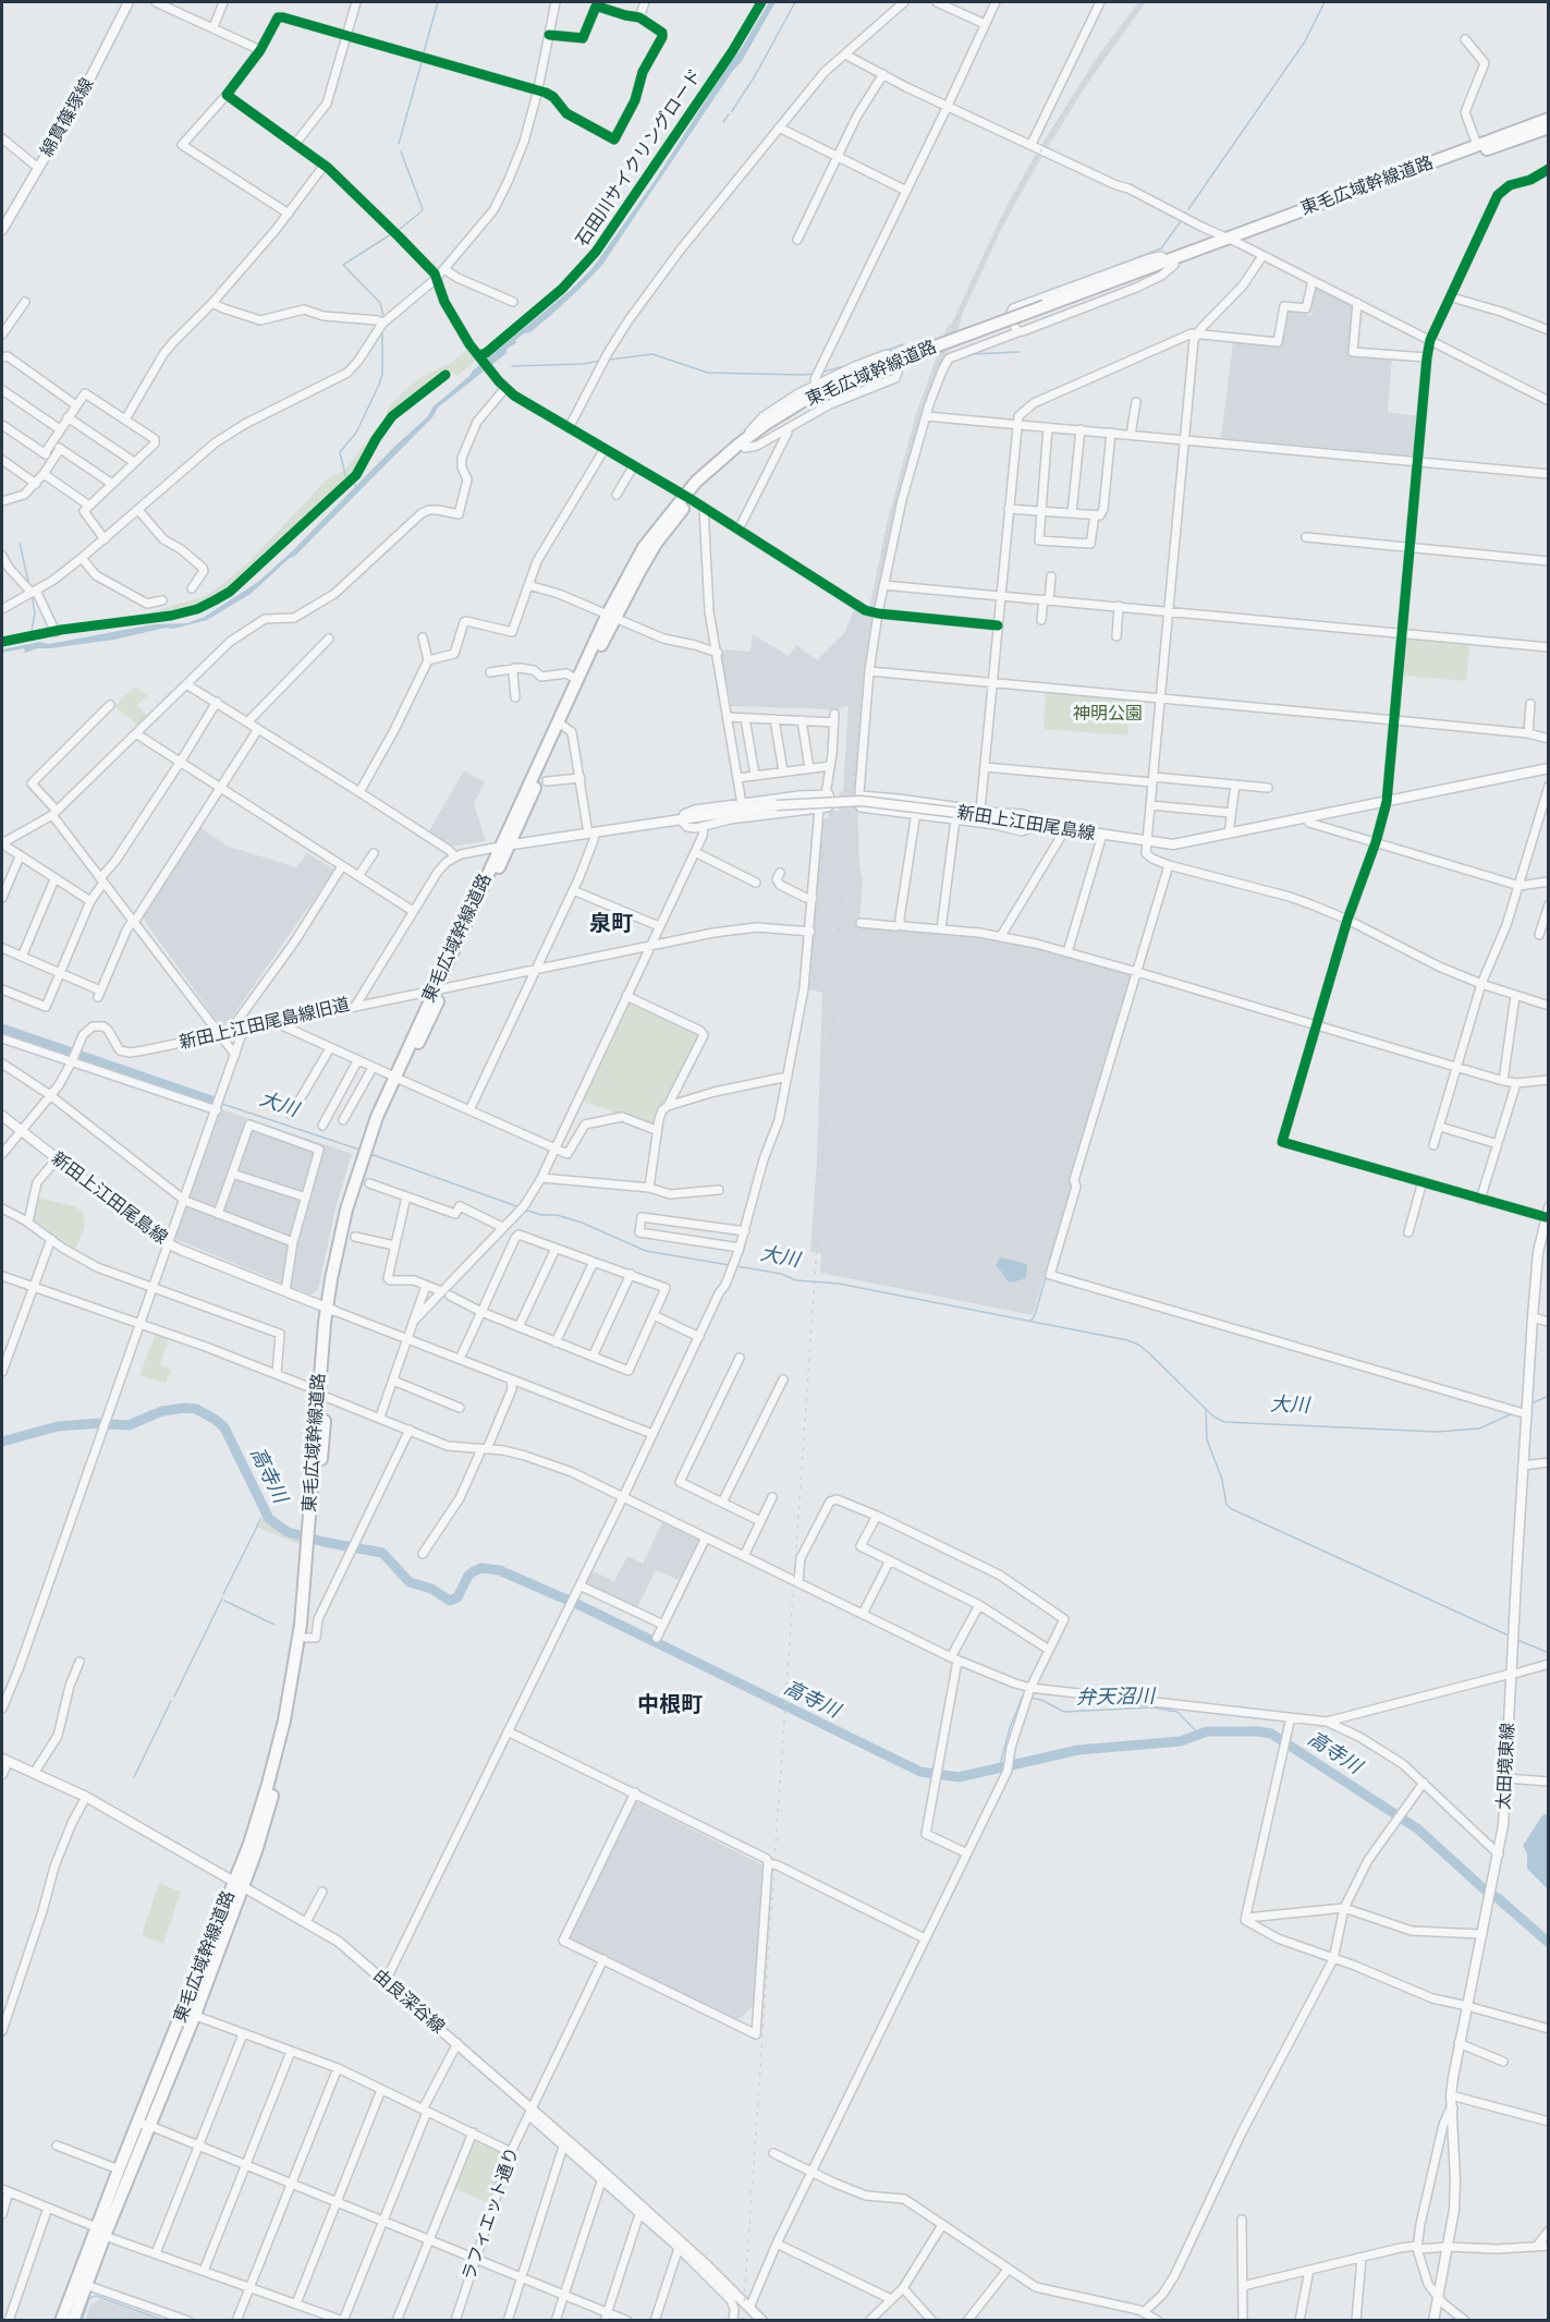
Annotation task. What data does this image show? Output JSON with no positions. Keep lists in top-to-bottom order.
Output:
{
  "streets": {
    "highway": ["東毛広域幹線道路"],
    "main road": [
      "綿貫篠塚線",
      "新田上江田尾島線",
      "太田境東線",
      "由良深谷線"
    ],
    "street": ["新田上江田尾島線旧道", "ラフィエット通り"],
    "cycle path": ["石田川サイクリングロード"]
  },
  "crossings": [
    ["東毛広域幹線道路", "新田上江田尾島線"],
    ["東毛広域幹線道路", "由良深谷線"],
    ["新田上江田尾島線", "新田上江田尾島線旧道"],
    ["由良深谷線", "ラフィエット通り"]
  ],
  "districts": ["泉町", "中根町"],
  "water": ["大川", "高寺川", "弁天沼川"],
  "parks": ["神明公園"]
}
